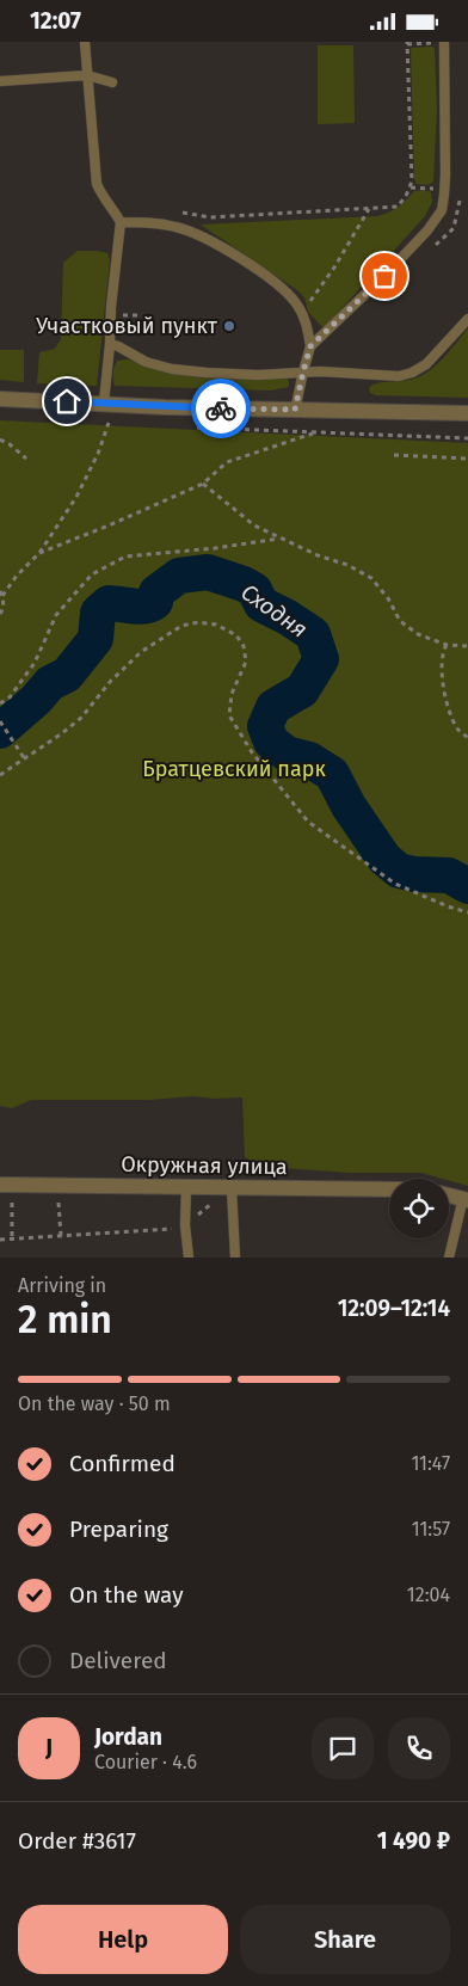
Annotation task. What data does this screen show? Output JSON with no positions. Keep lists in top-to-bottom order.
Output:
{
  "streets": {
    "street": ["Окружная улица"]
  },
  "water": ["Сходня"],
  "parks": ["Братцевский парк"],
  "places": ["Участковый пункт"],
  "page": {
    "status": "12:07",
    "heading": ["2 min", "Arriving in", "12:09–12:14"],
    "panel": [
      "Jordan",
      "Courier · 4.6",
      "Order #3617",
      "1 490 ₽"
    ],
    "bar": "On the way · 50 m",
    "list": [
      ["Confirmed", "11:47"],
      ["Preparing", "11:57"],
      ["On the way", "12:04"],
      "Delivered"
    ],
    "round": "J",
    "buttons": ["Help", "Share"]
  }
}
